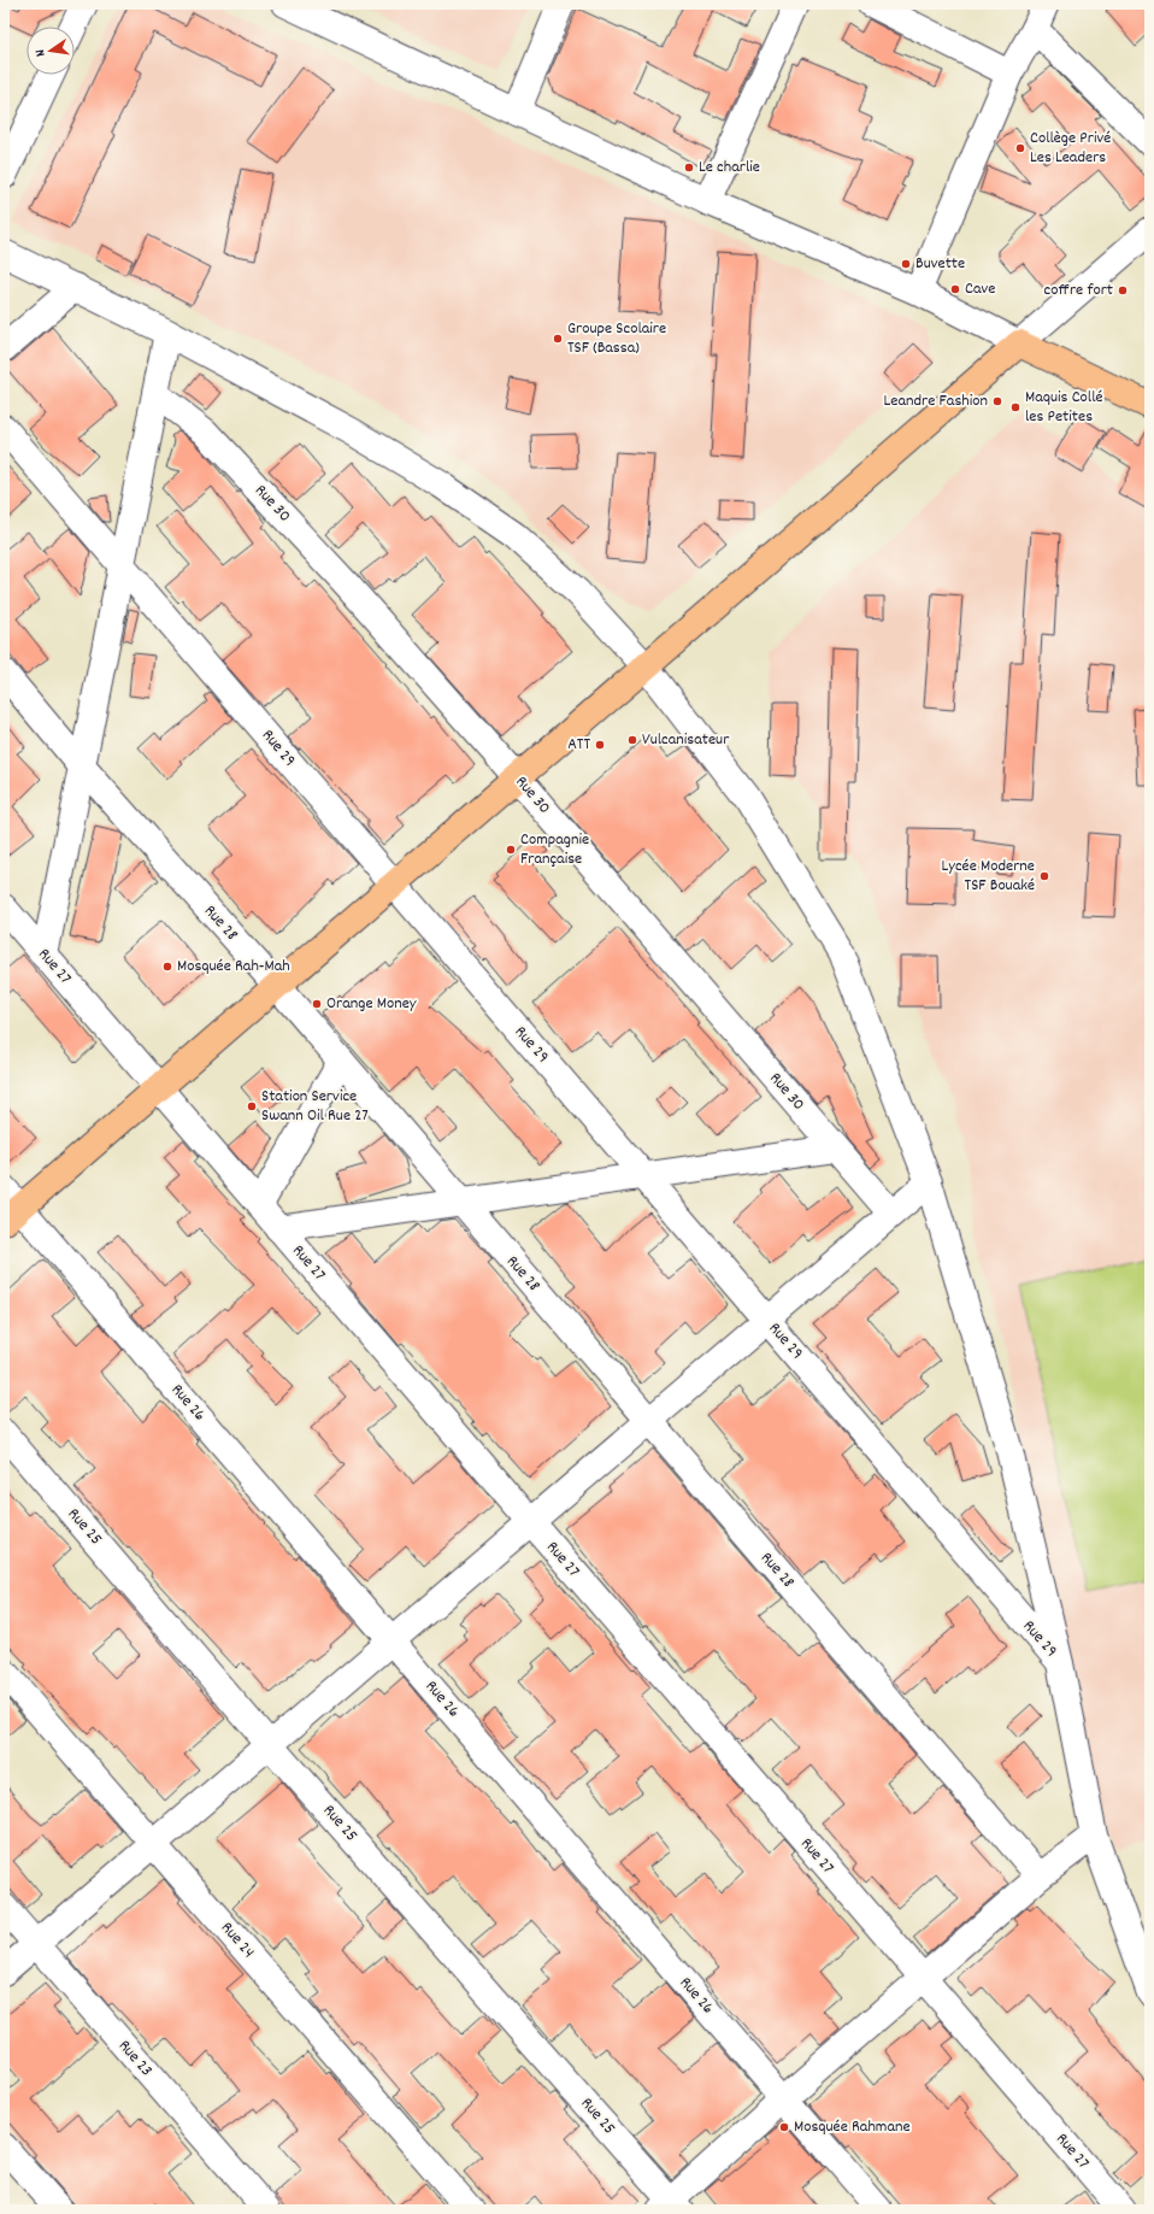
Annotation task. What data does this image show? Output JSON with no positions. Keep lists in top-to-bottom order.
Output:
{
  "streets": {
    "street": [
      "Rue 30",
      "Rue 29",
      "Rue 28",
      "Rue 27",
      "Rue 26",
      "Rue 25",
      "Rue 24",
      "Rue 23"
    ]
  },
  "places": [
    "Collège Privé Les Leaders",
    "Le charlie",
    "Buvette",
    "Cave",
    "coffre fort",
    "Groupe Scolaire TSF (Bassa)",
    "Leandre Fashion",
    "Maquis Collé les Petites",
    "Vulcanisateur",
    "ATT",
    "Compagnie Française",
    "Lycée Moderne TSF Bouaké",
    "Mosquée Rah-Mah",
    "Orange Money",
    "Station Service Swann Oil Rue 27",
    "Mosquée Rahmane"
  ],
  "north": "left"
}
